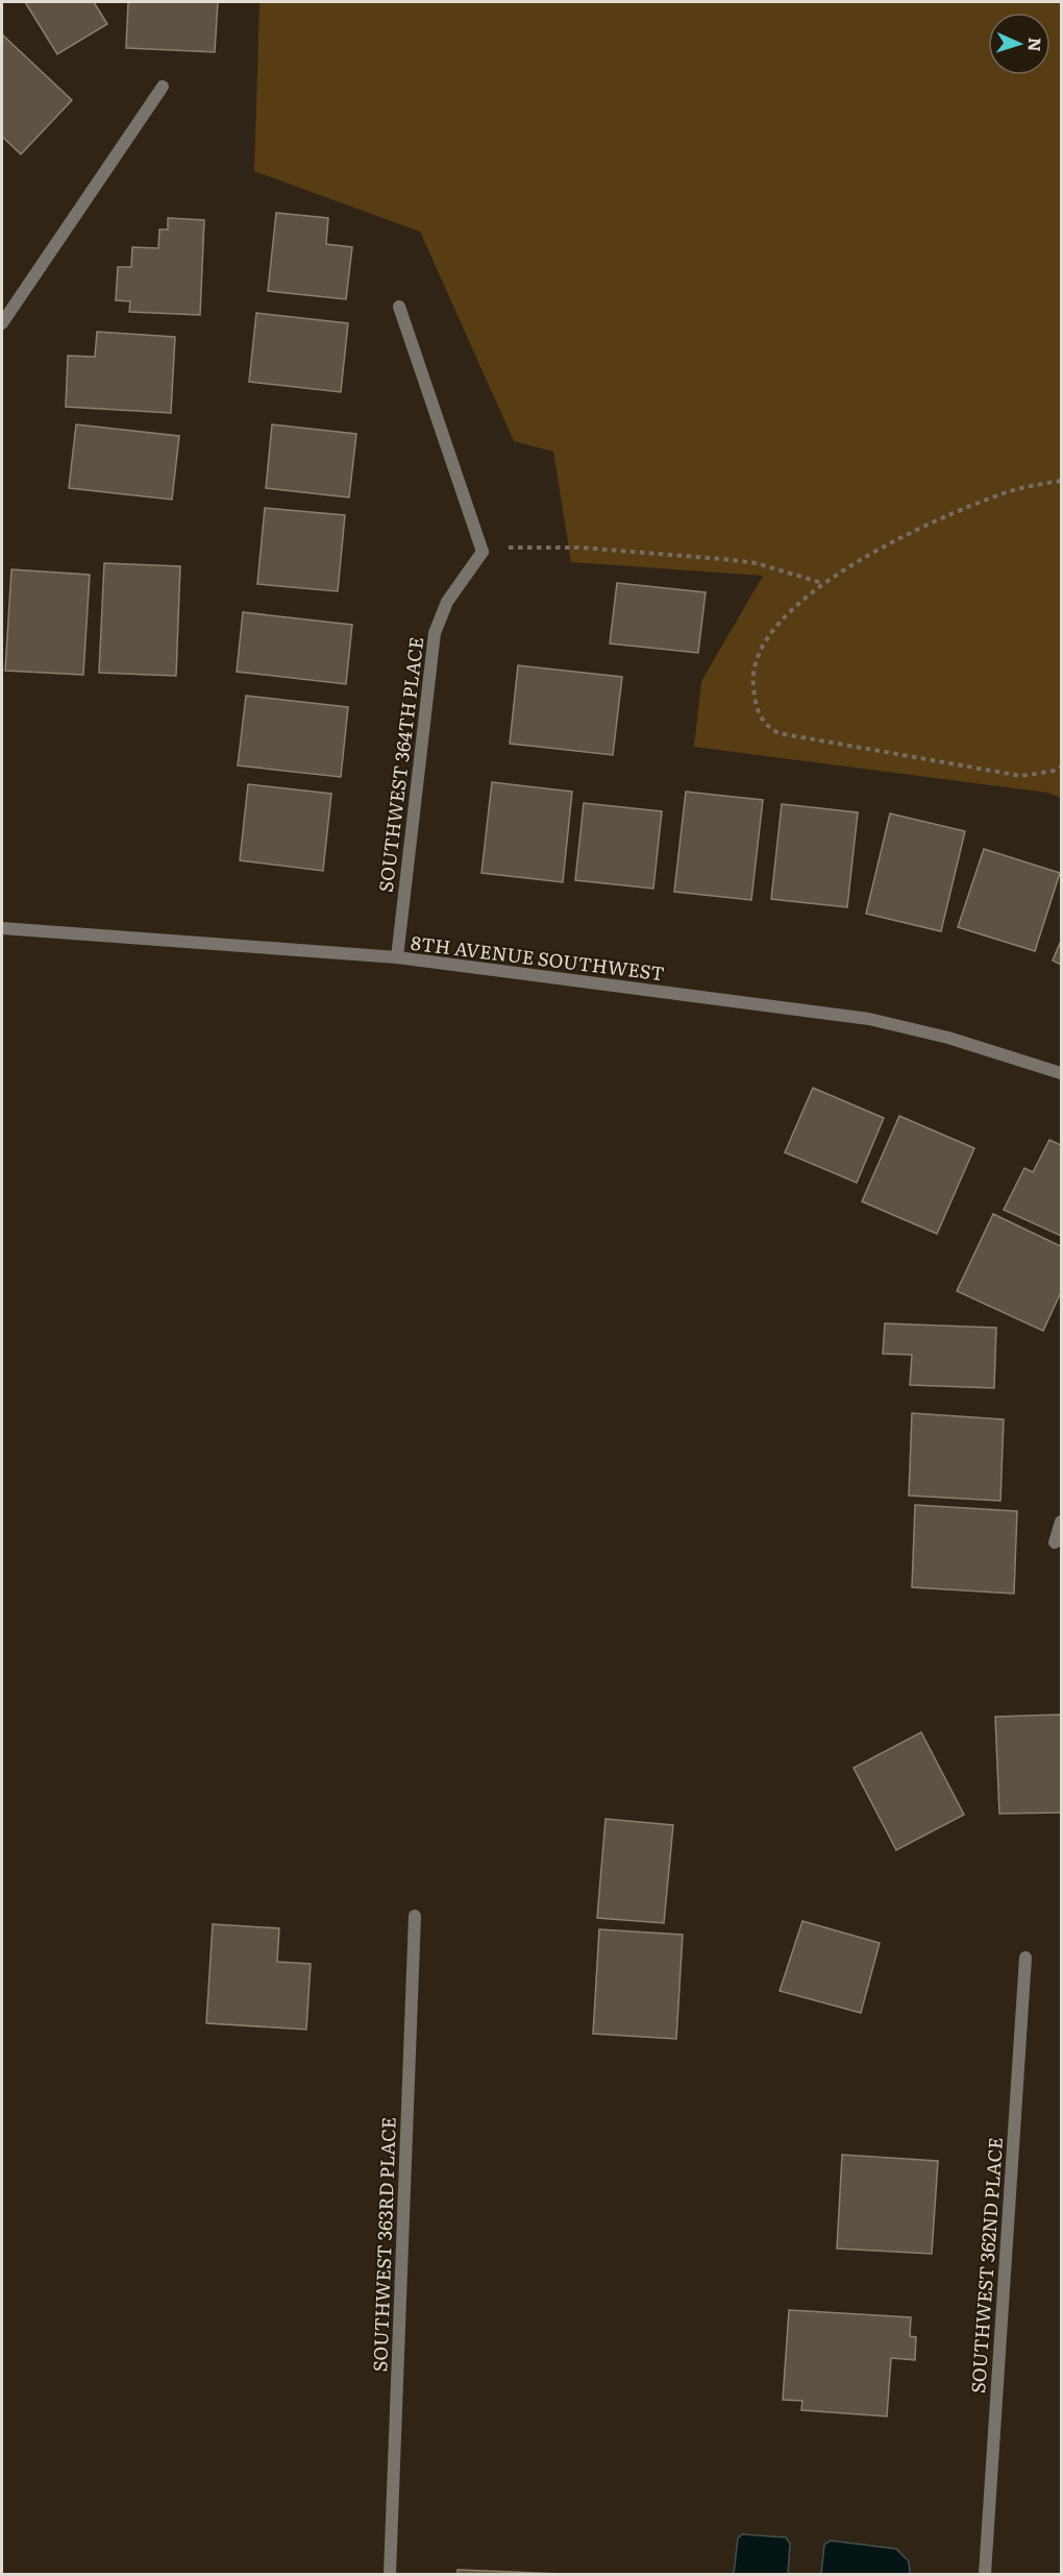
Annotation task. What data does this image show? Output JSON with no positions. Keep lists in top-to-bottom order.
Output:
{
  "streets": {
    "street": [
      "SOUTHWEST 364TH PLACE",
      "8TH AVENUE SOUTHWEST",
      "SOUTHWEST 363RD PLACE",
      "SOUTHWEST 362ND PLACE"
    ]
  },
  "crossings": [
    ["SOUTHWEST 364TH PLACE", "8TH AVENUE SOUTHWEST"]
  ],
  "north": "right"
}
